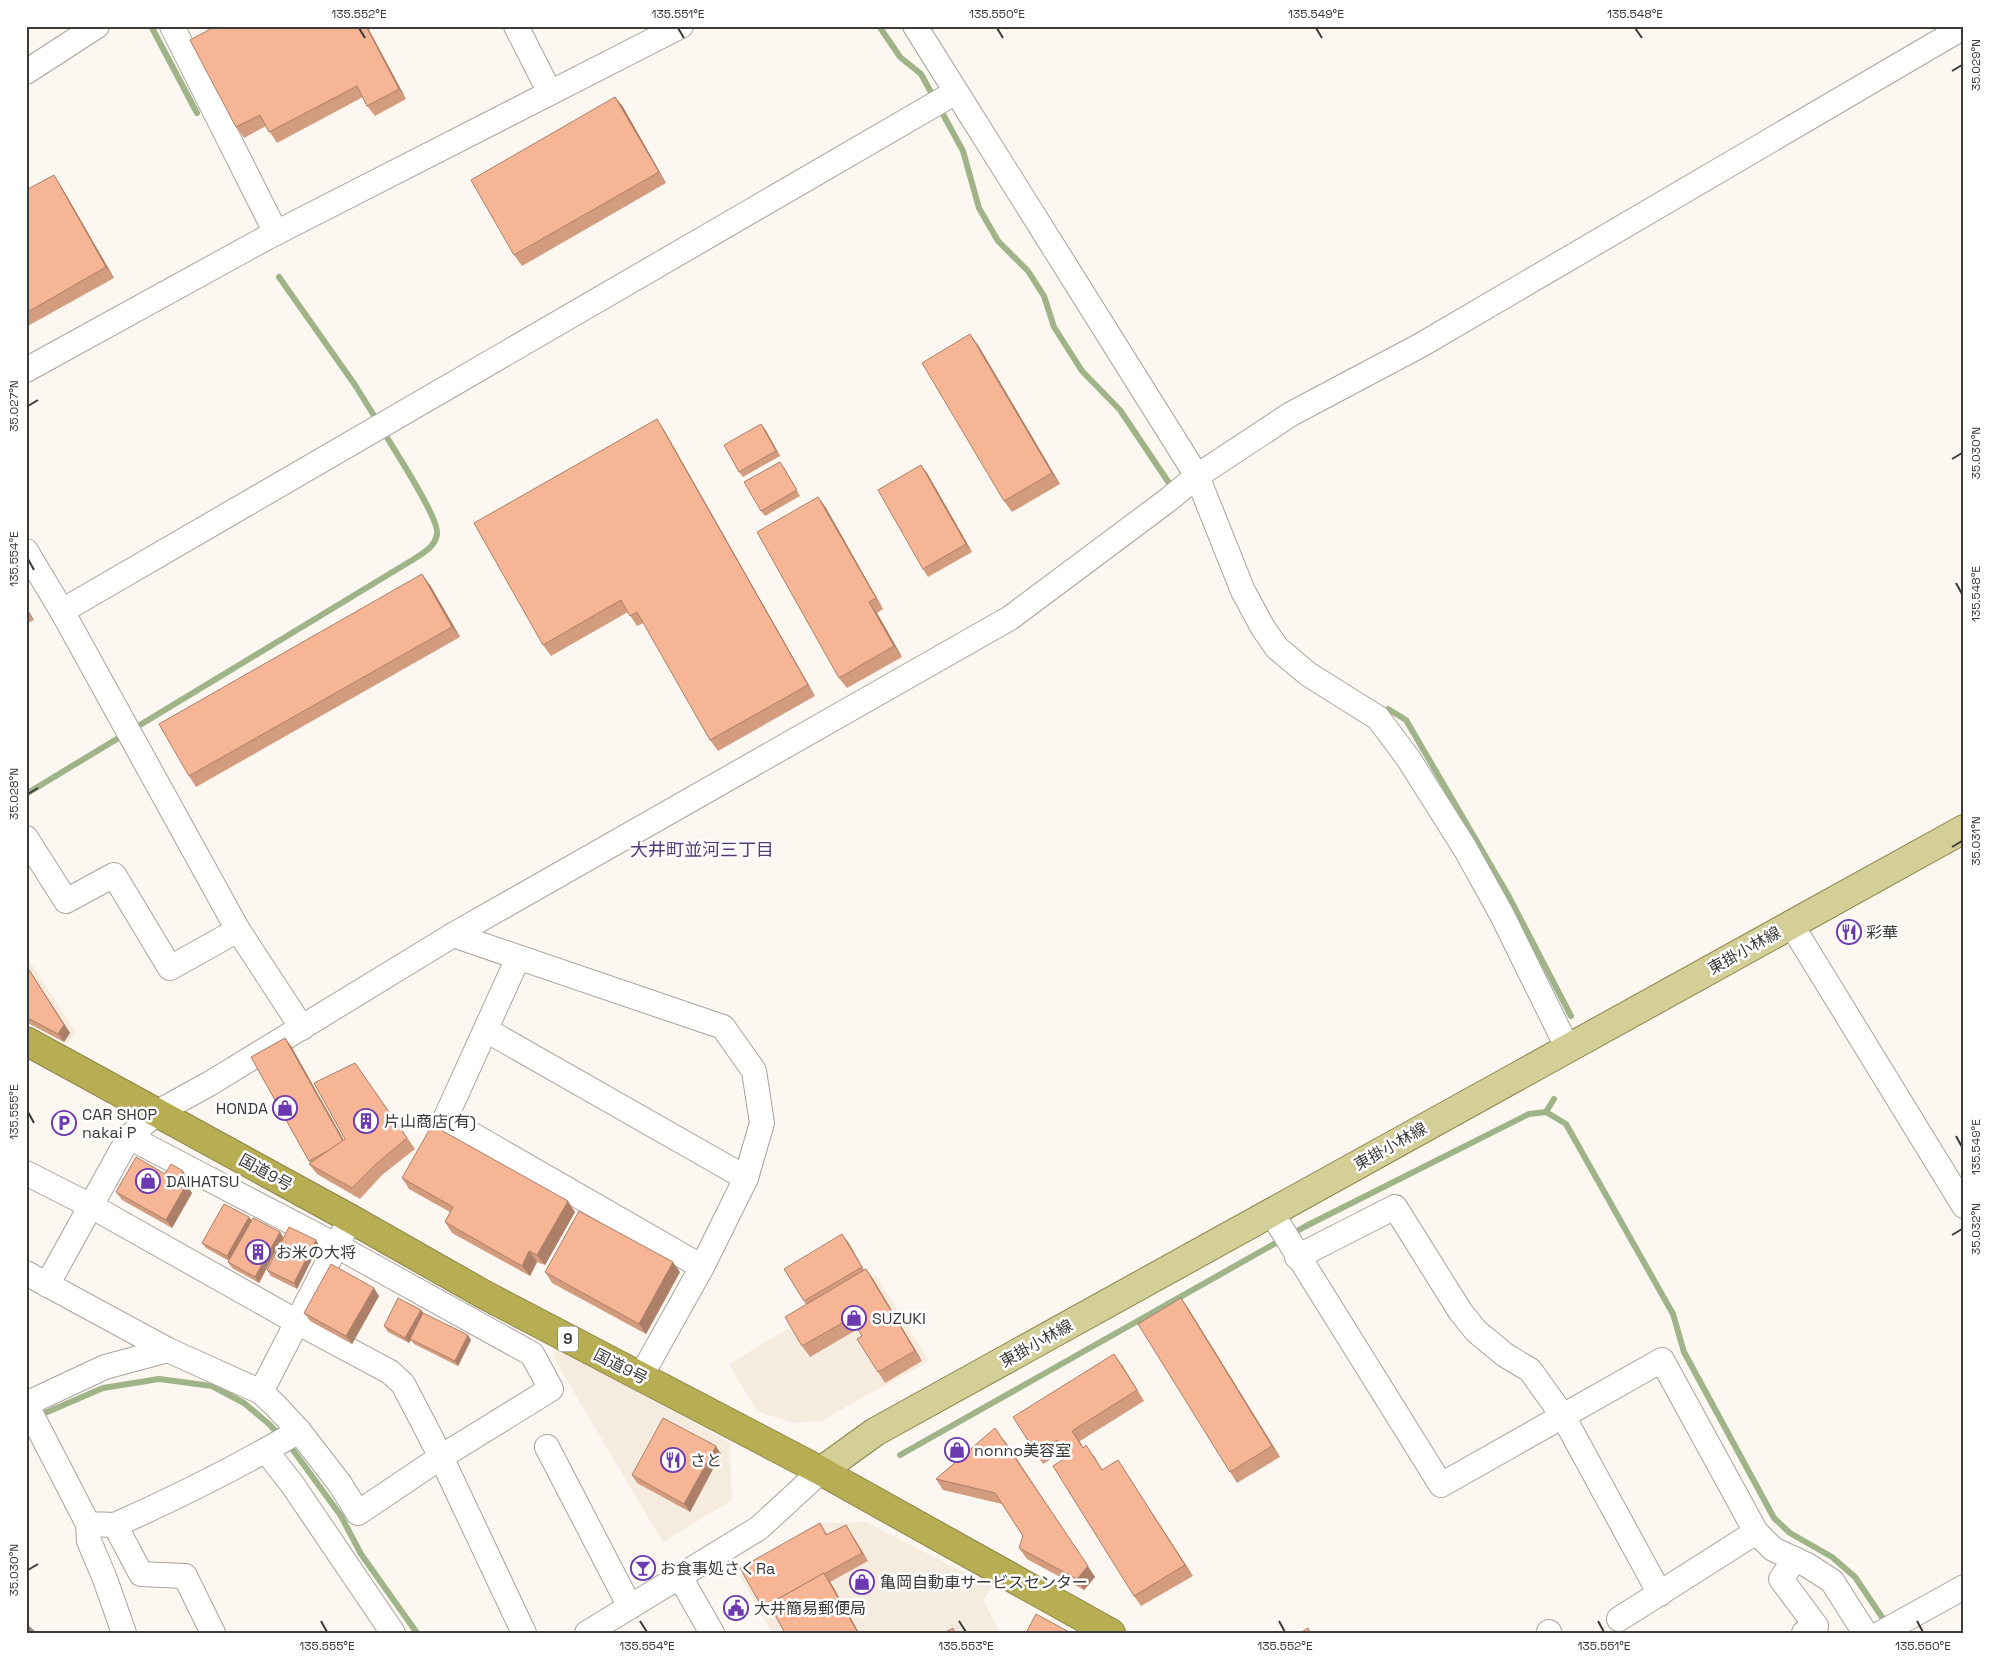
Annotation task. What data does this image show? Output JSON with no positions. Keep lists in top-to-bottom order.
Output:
{
  "streets": {
    "highway": ["国道9号", "9"],
    "main road": ["東掛小林線"]
  },
  "crossings": [
    ["東掛小林線", "国道9号"]
  ],
  "districts": ["大井町並河三丁目"],
  "places": {
    "restaurant": ["彩華", "さと"],
    "shop": [
      "HONDA",
      "DAIHATSU",
      "SUZUKI",
      "nonno美容室",
      "亀岡自動車サービスセンター"
    ],
    "building": ["片山商店(有)", "お米の大将"],
    "parking": ["CAR SHOP nakai P"],
    "bar": ["お食事処さくRa"],
    "public building": ["大井簡易郵便局"]
  },
  "coordinates": [
    "135.552°E",
    "135.551°E",
    "135.550°E",
    "135.549°E",
    "135.548°E",
    "35.029°N",
    "35.027°N",
    "35.030°N",
    "135.554°E",
    "35.028°N",
    "35.031°N",
    "135.555°E",
    "35.032°N",
    "135.553°E"
  ]
}
